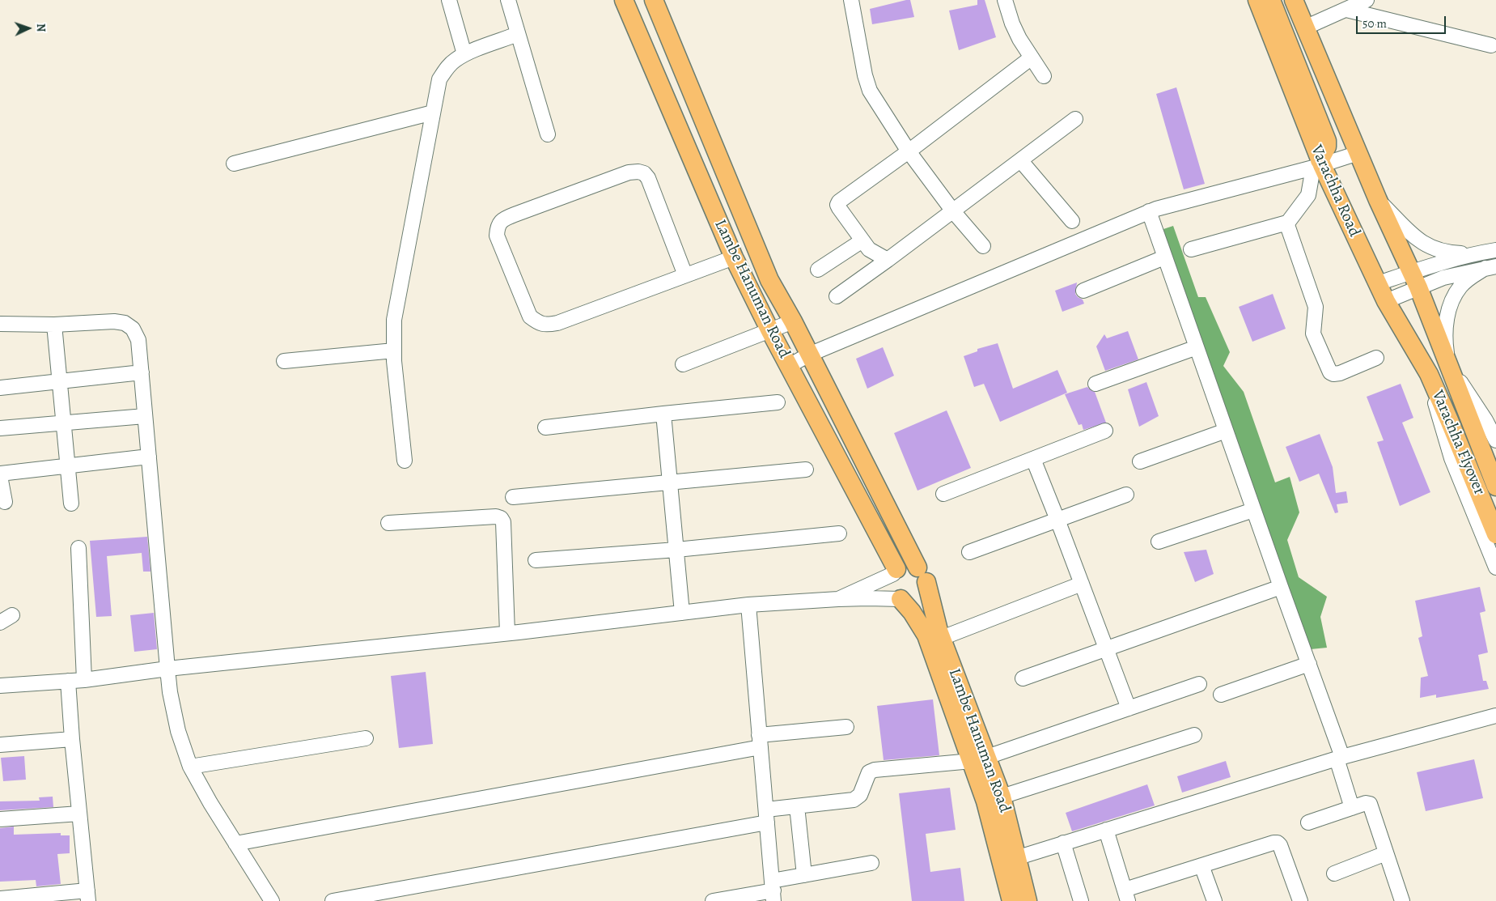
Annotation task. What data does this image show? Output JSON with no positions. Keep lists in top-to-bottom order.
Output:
{
  "streets": {
    "main road": ["Varachha Road", "Lambe Hanuman Road", "Varachha Flyover"]
  },
  "crossings": [
    ["Varachha Road", "Varachha Flyover"]
  ],
  "scale_bar": "50 m",
  "north": "right"
}
